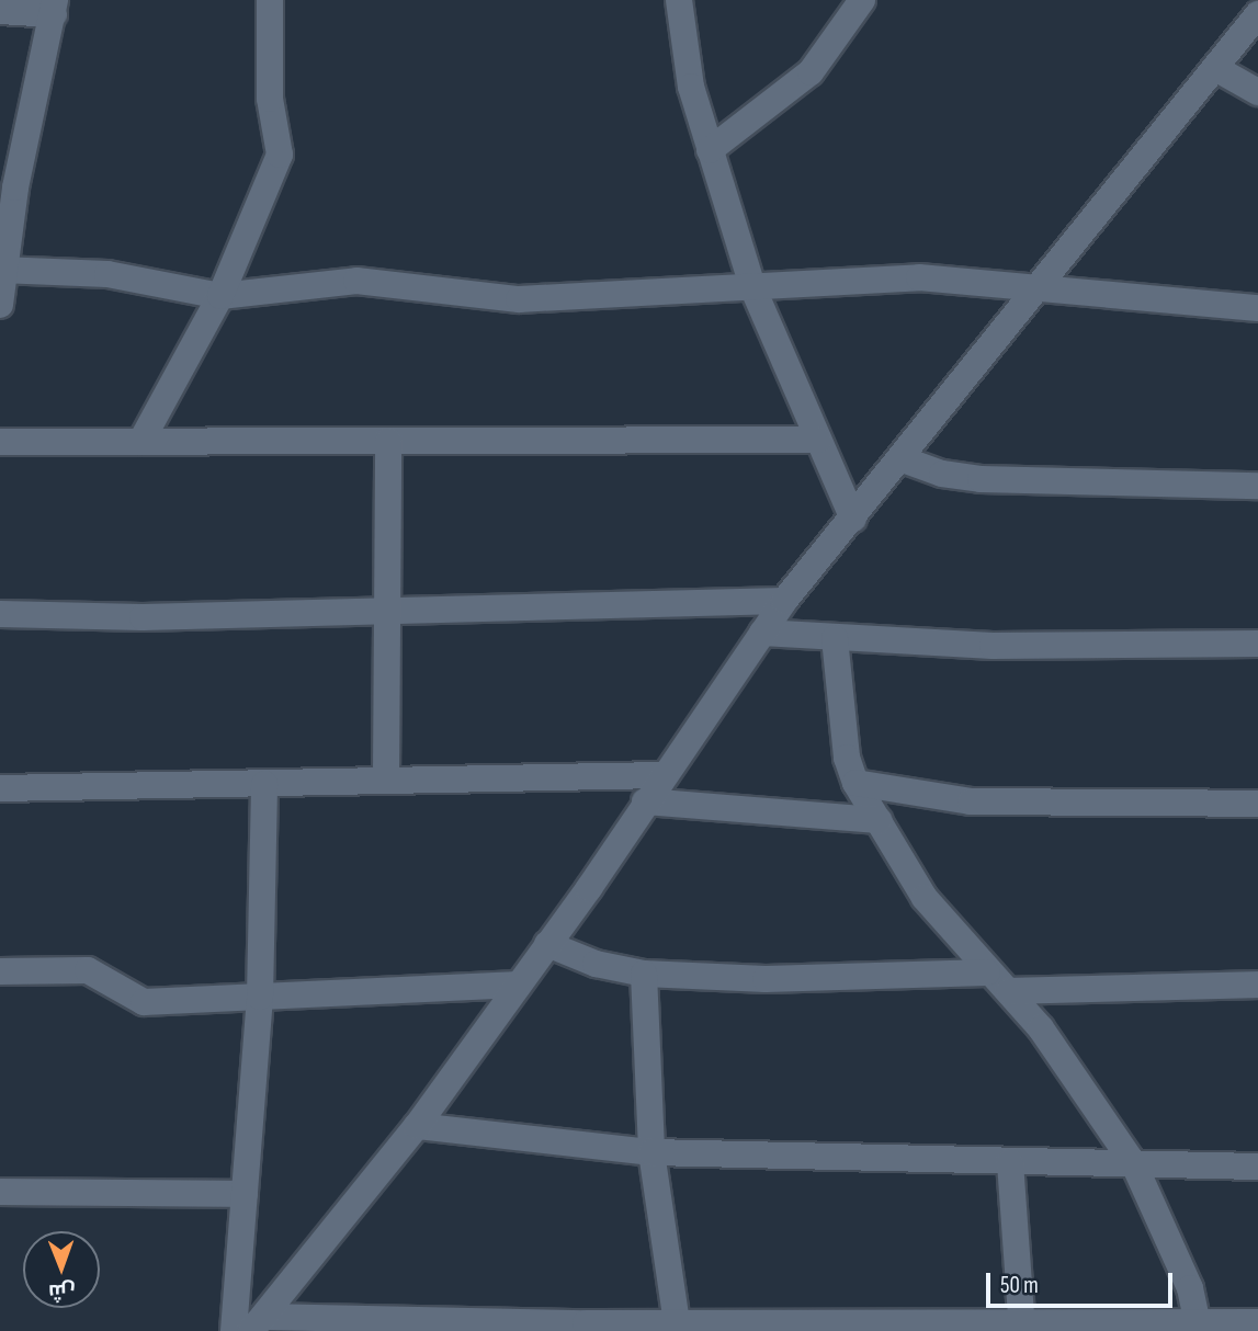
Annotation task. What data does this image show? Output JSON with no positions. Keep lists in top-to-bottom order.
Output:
{
  "scale_bar": "50 m",
  "north": "bottom"
}
